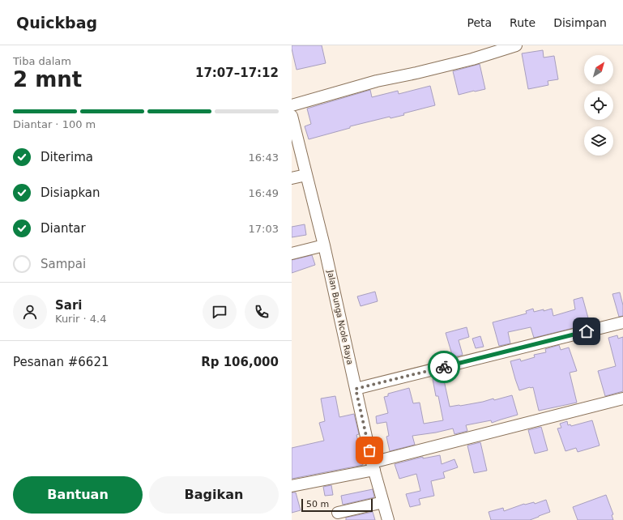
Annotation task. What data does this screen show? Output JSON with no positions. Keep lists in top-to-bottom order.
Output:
{
  "streets": {
    "street": ["Jalan Bunga Ncole Raya"]
  },
  "scale_bar": "50 m",
  "north": "top right",
  "page": {
    "header": "Quickbag",
    "nav": ["Peta", "Rute", "Disimpan"],
    "heading": ["2 mnt", "Tiba dalam", "17:07–17:12"],
    "panel": [
      "Sari",
      "Kurir · 4.4",
      "Pesanan #6621",
      "Rp 106,000"
    ],
    "bar": "Diantar · 100 m",
    "list": [
      ["Diterima", "16:43"],
      ["Disiapkan", "16:49"],
      ["Diantar", "17:03"],
      "Sampai"
    ],
    "buttons": ["Bantuan", "Bagikan"],
    "scale": "50 m"
  }
}
